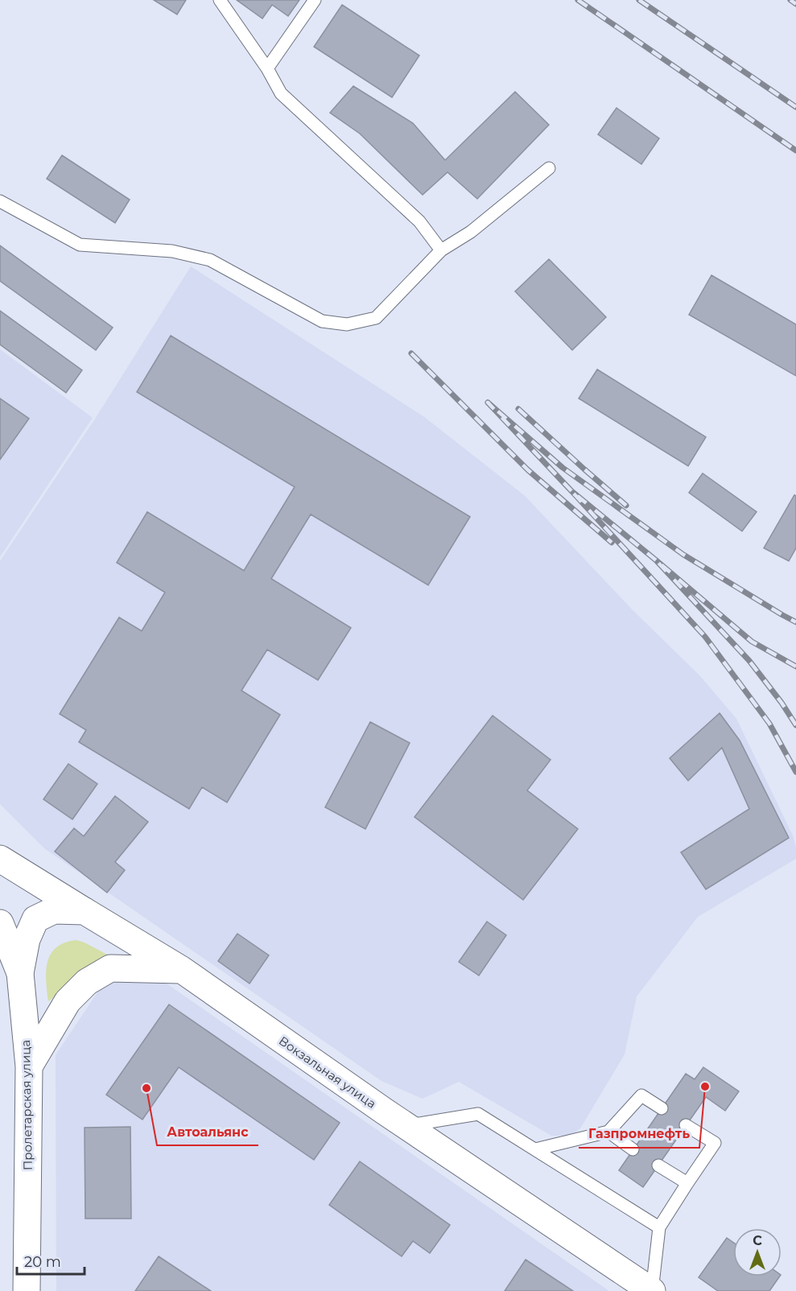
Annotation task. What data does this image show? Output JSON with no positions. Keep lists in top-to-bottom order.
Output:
{
  "streets": {
    "main road": ["Вокзальная улица", "Пролетарская улица"]
  },
  "places": ["Газпромнефть", "Автоальянс"],
  "scale_bar": "20 m",
  "north": "top"
}
